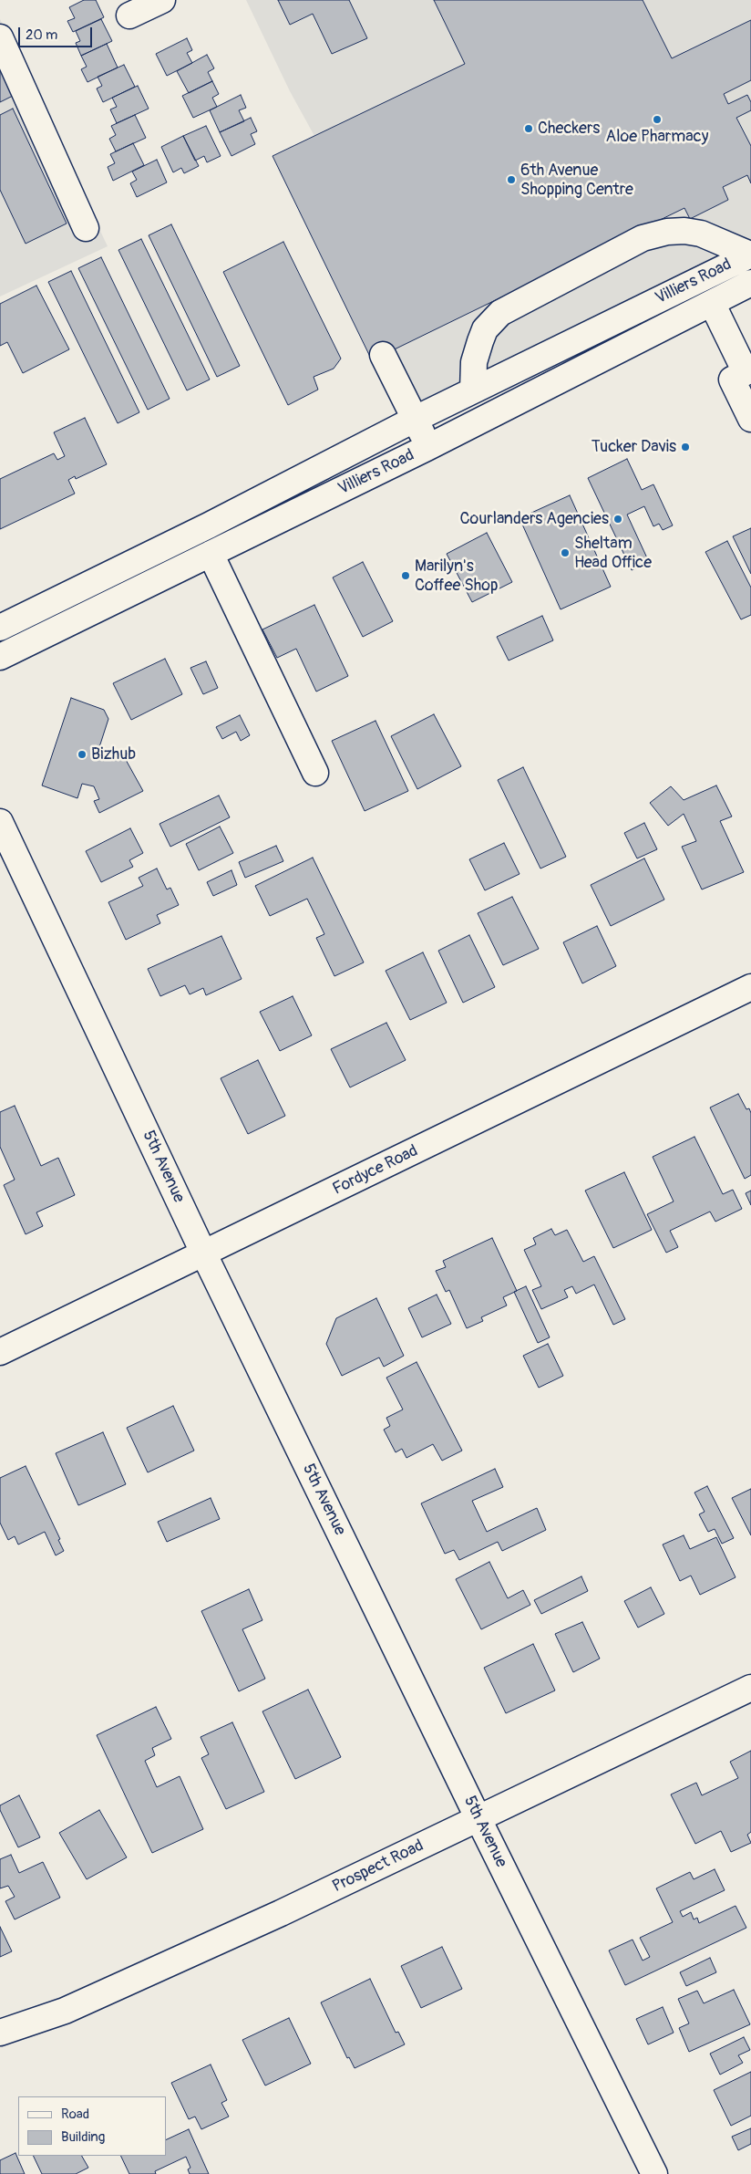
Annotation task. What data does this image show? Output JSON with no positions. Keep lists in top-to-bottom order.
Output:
{
  "streets": {
    "street": [
      "Villiers Road",
      "5th Avenue",
      "Fordyce Road",
      "Prospect Road"
    ]
  },
  "crossings": [
    ["5th Avenue", "Fordyce Road"],
    ["5th Avenue", "Prospect Road"]
  ],
  "places": [
    "Aloe Pharmacy",
    "Checkers",
    "6th Avenue Shopping Centre",
    "Tucker Davis",
    "Courlanders Agencies",
    "Sheltam Head Office",
    "Marilyn's Coffee Shop",
    "Bizhub"
  ],
  "legend": ["Road", "Building"],
  "scale_bar": "20 m"
}
